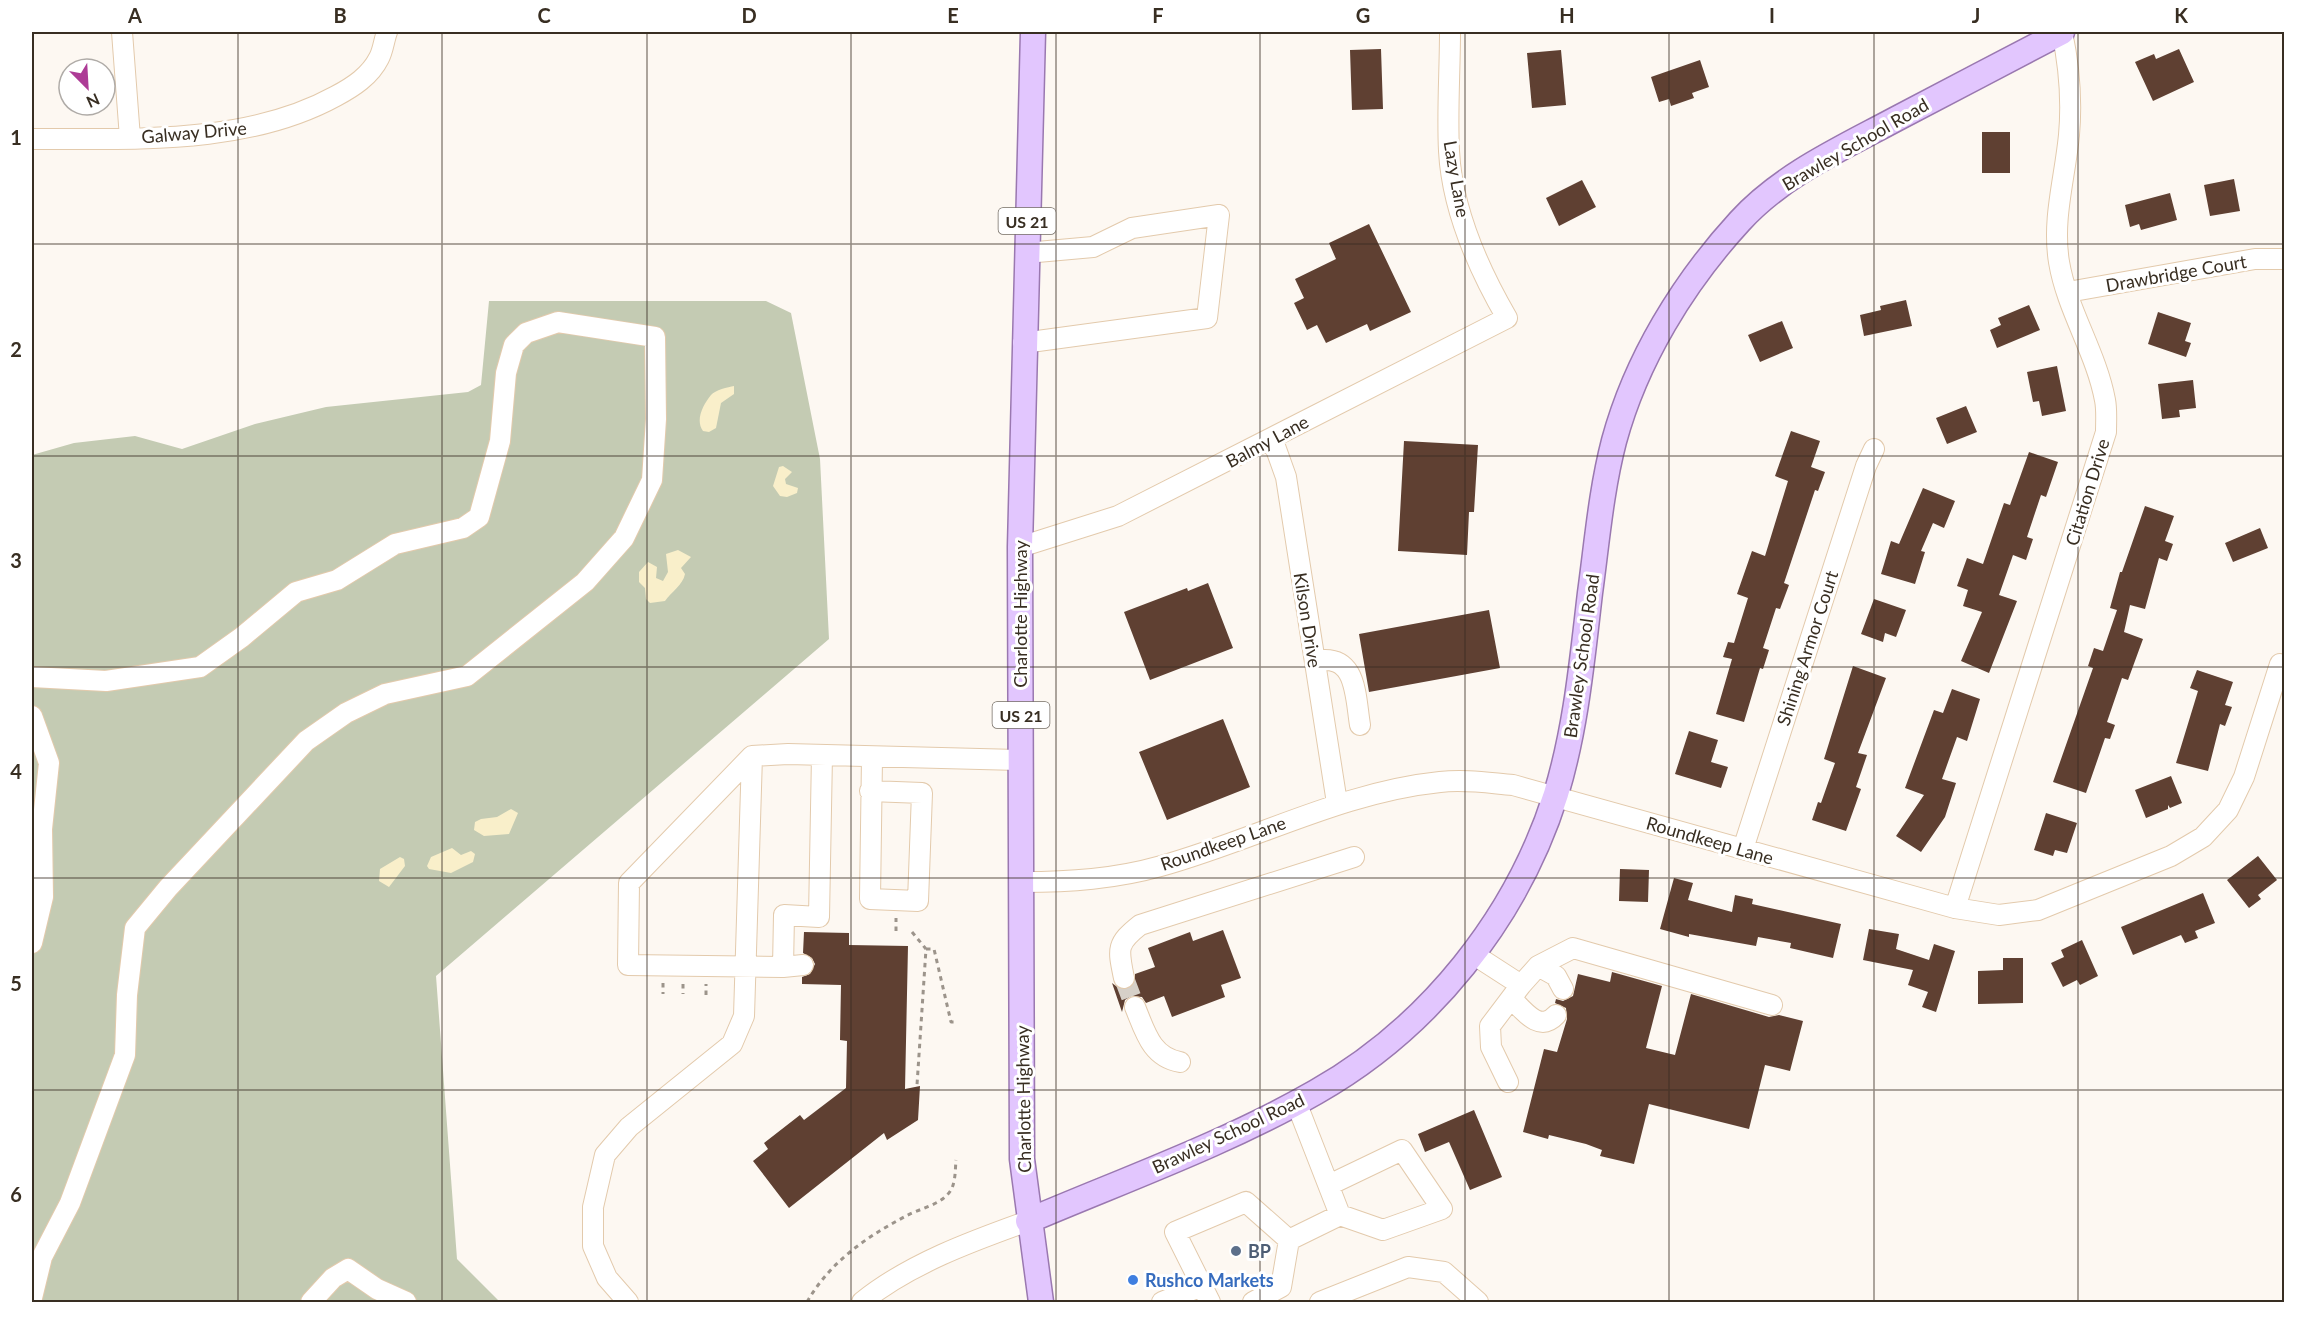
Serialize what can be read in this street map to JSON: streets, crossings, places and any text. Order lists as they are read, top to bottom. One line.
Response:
{"streets":{"main road":["Brawley School Road","US 21","Charlotte Highway"],"street":["Galway Drive","Lazy Lane","Drawbridge Court","Balmy Lane","Citation Drive","Kilson Drive","Shining Armor Court","Roundkeep Lane"]},"crossings":[["Brawley School Road","Citation Drive"],["Brawley School Road","Charlotte Highway"],["Brawley School Road","Roundkeep Lane"],["Lazy Lane","Balmy Lane"],["Drawbridge Court","Citation Drive"],["Balmy Lane","Charlotte Highway"],["Balmy Lane","Kilson Drive"],["Citation Drive","Roundkeep Lane"],["Charlotte Highway","Roundkeep Lane"],["Kilson Drive","Roundkeep Lane"],["Shining Armor Court","Roundkeep Lane"]],"places":["BP","Rushco Markets"],"north":"bottom right","grid":{"columns":["A","B","C","D","E","F","G","H","I","J","K"],"rows":["1","2","3","4","5","6"]}}
